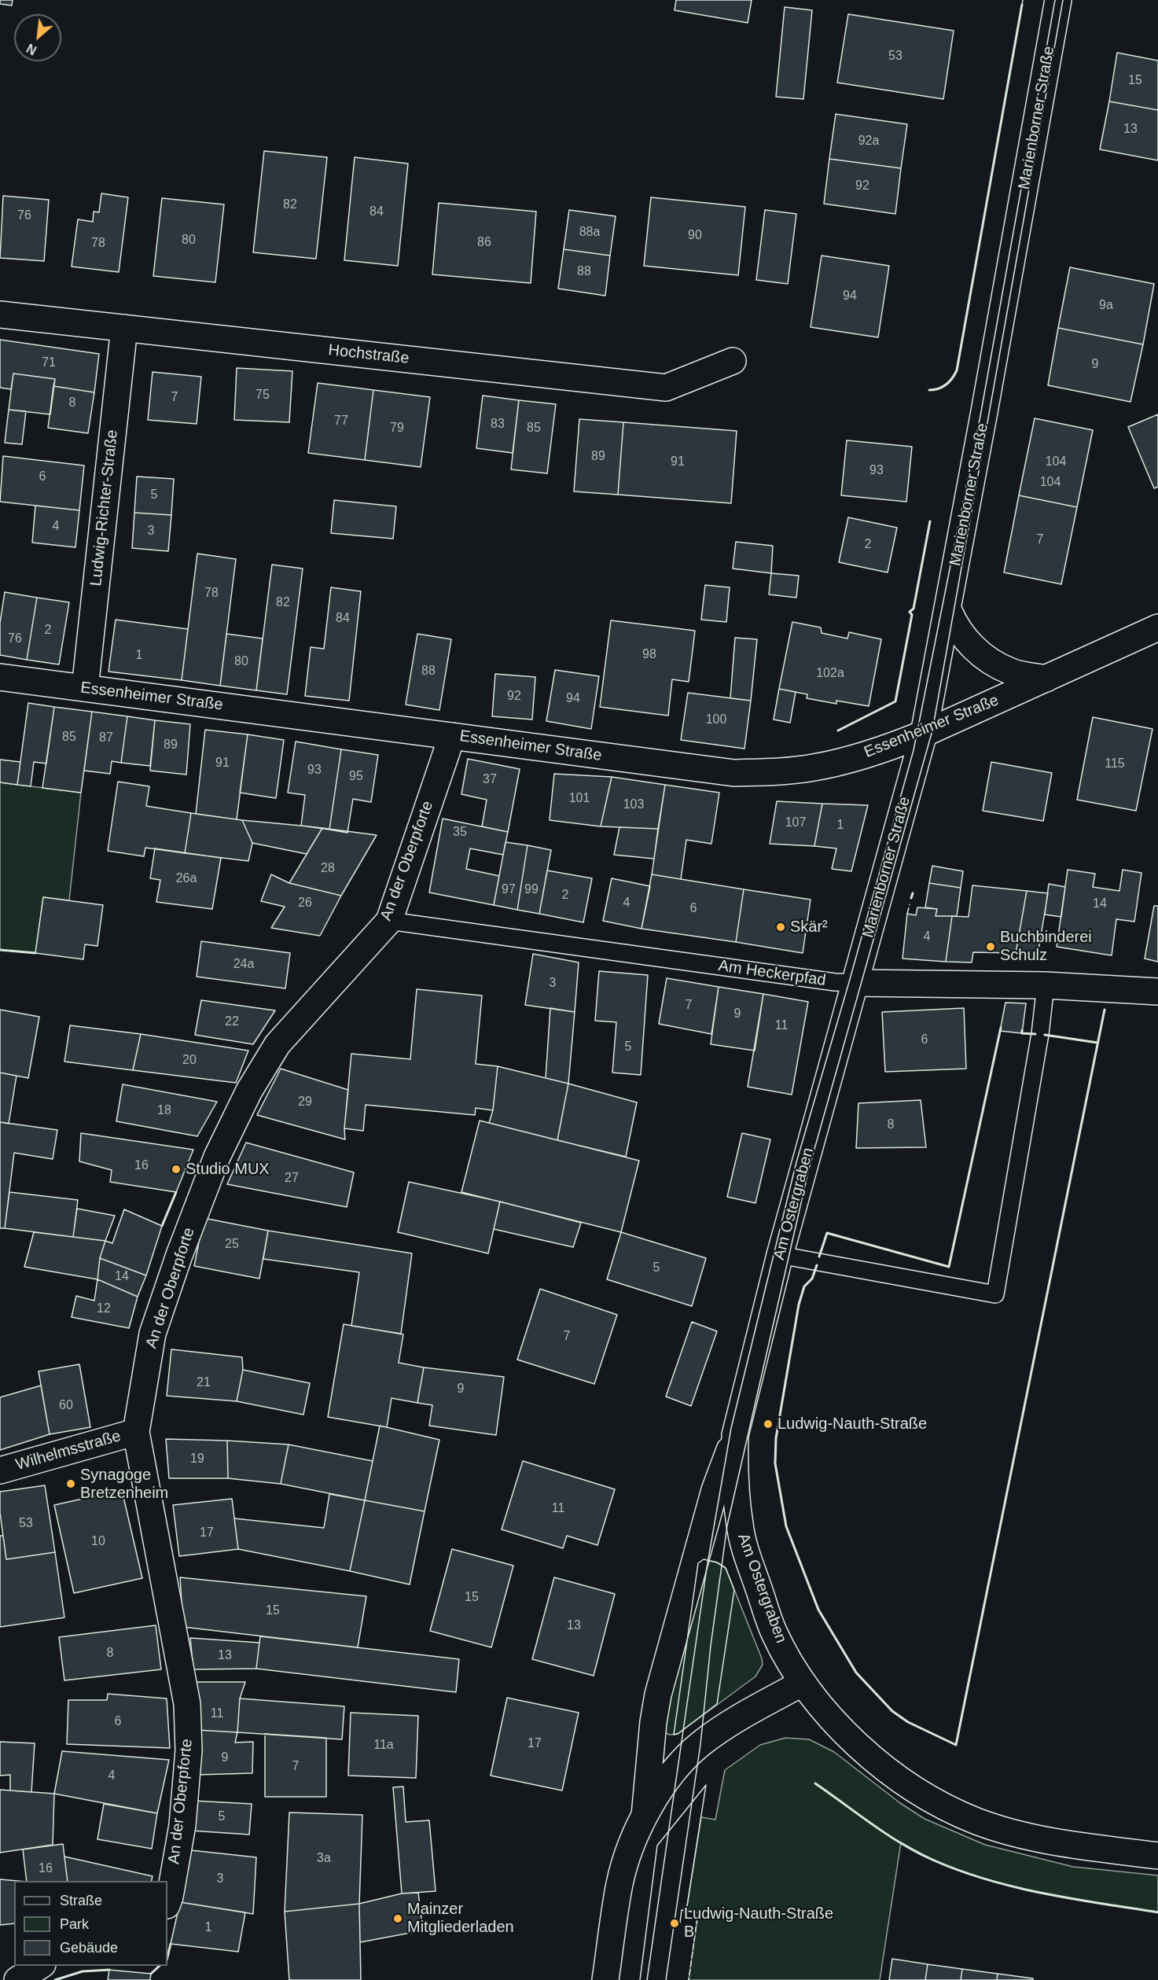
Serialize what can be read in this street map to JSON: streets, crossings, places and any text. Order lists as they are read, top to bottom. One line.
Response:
{"streets":{"street":["Marienborner Straße","Hochstraße","Ludwig-Richter-Straße","Essenheimer Straße","An der Oberpforte","Am Heckerpfad","Am Ostergraben","Wilhelmsstraße"]},"crossings":[["Marienborner Straße","Essenheimer Straße"],["Marienborner Straße","Am Heckerpfad"],["Marienborner Straße","Am Ostergraben"],["Hochstraße","Ludwig-Richter-Straße"],["Ludwig-Richter-Straße","Essenheimer Straße"],["Essenheimer Straße","An der Oberpforte"],["An der Oberpforte","Am Heckerpfad"],["An der Oberpforte","Wilhelmsstraße"],["Am Heckerpfad","Am Ostergraben"]],"places":["Skär²","Buchbinderei Schulz","Studio MUX","Ludwig-Nauth-Straße","Synagoge Bretzenheim","Mainzer Mitgliederladen","Ludwig-Nauth-Straße B"],"house_numbers":["53","15","13","92a","92","82","84","76","88a","90","80","86","78","88","94","9a","71","9","75","7","8","77","83","79","85","89","91","104","93","6","104","5","4","3","7","2","78","82","84","2","76","98","1","80","88","102a","92","94","100","85","87","89","91","115","93","95","37","101","103","107","1","35","28","26a","97","99","2","26","4","14","6","4","24a","3","7","9","22","11","6","5","20","29","18","8","16","27","25","5","14","12","7","21","9","60","19","11","53","17","10","15","15","13","8","13","11","6","17","11a","9","7","4","5","3a","16","3","1"],"legend":["Straße","Park","Gebäude"],"north":"bottom left"}
